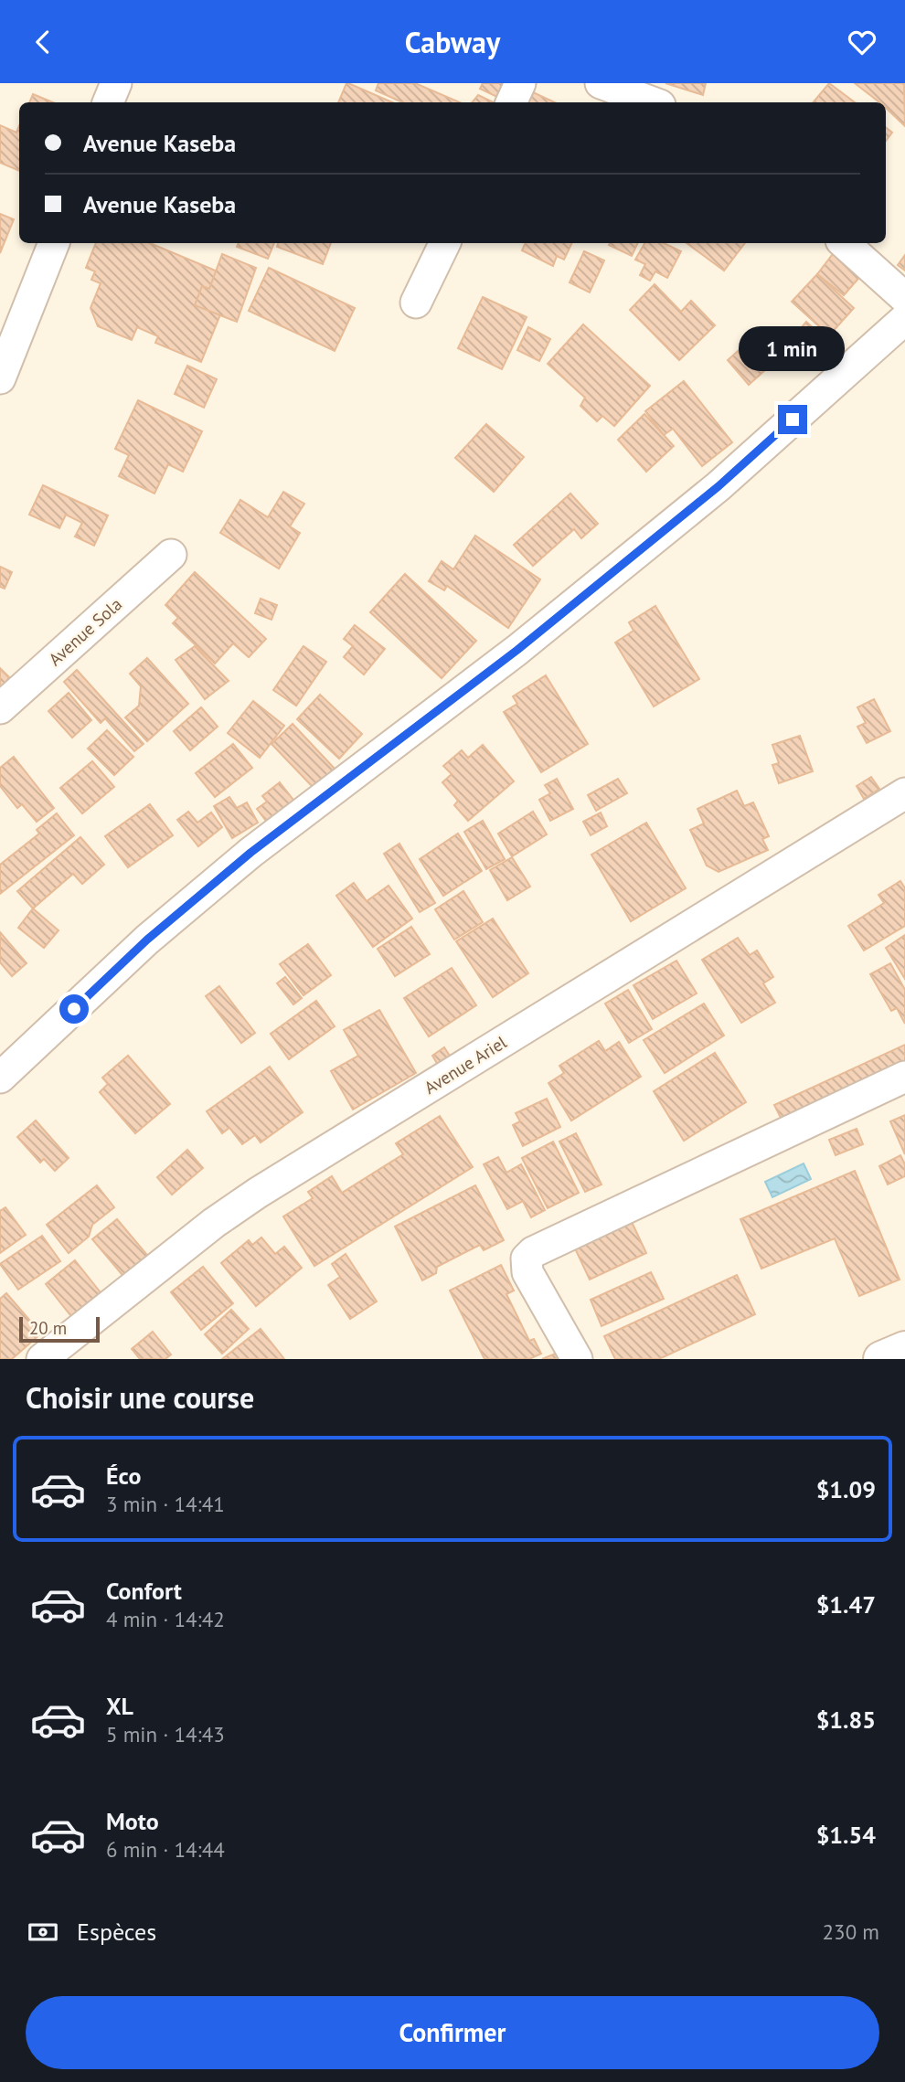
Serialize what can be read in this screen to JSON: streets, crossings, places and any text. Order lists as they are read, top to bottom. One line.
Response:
{"streets":{"street":["Avenue Sola","Avenue Ariel"]},"scale_bar":"20 m","page":{"header":"Cabway","banner":["Avenue Kaseba","Avenue Kaseba"],"bubble":"1 min","scale":"20 m","heading":"Choisir une course","list":[{"name":"Éco","note":"3 min · 14:41","value":"$1.09"},{"name":"Confort","note":"4 min · 14:42","value":"$1.47"},{"name":"XL","note":"5 min · 14:43","value":"$1.85"},{"name":"Moto","note":"6 min · 14:44","value":"$1.54"}],"pay":["Espèces","230 m"],"buttons":"Confirmer"}}
